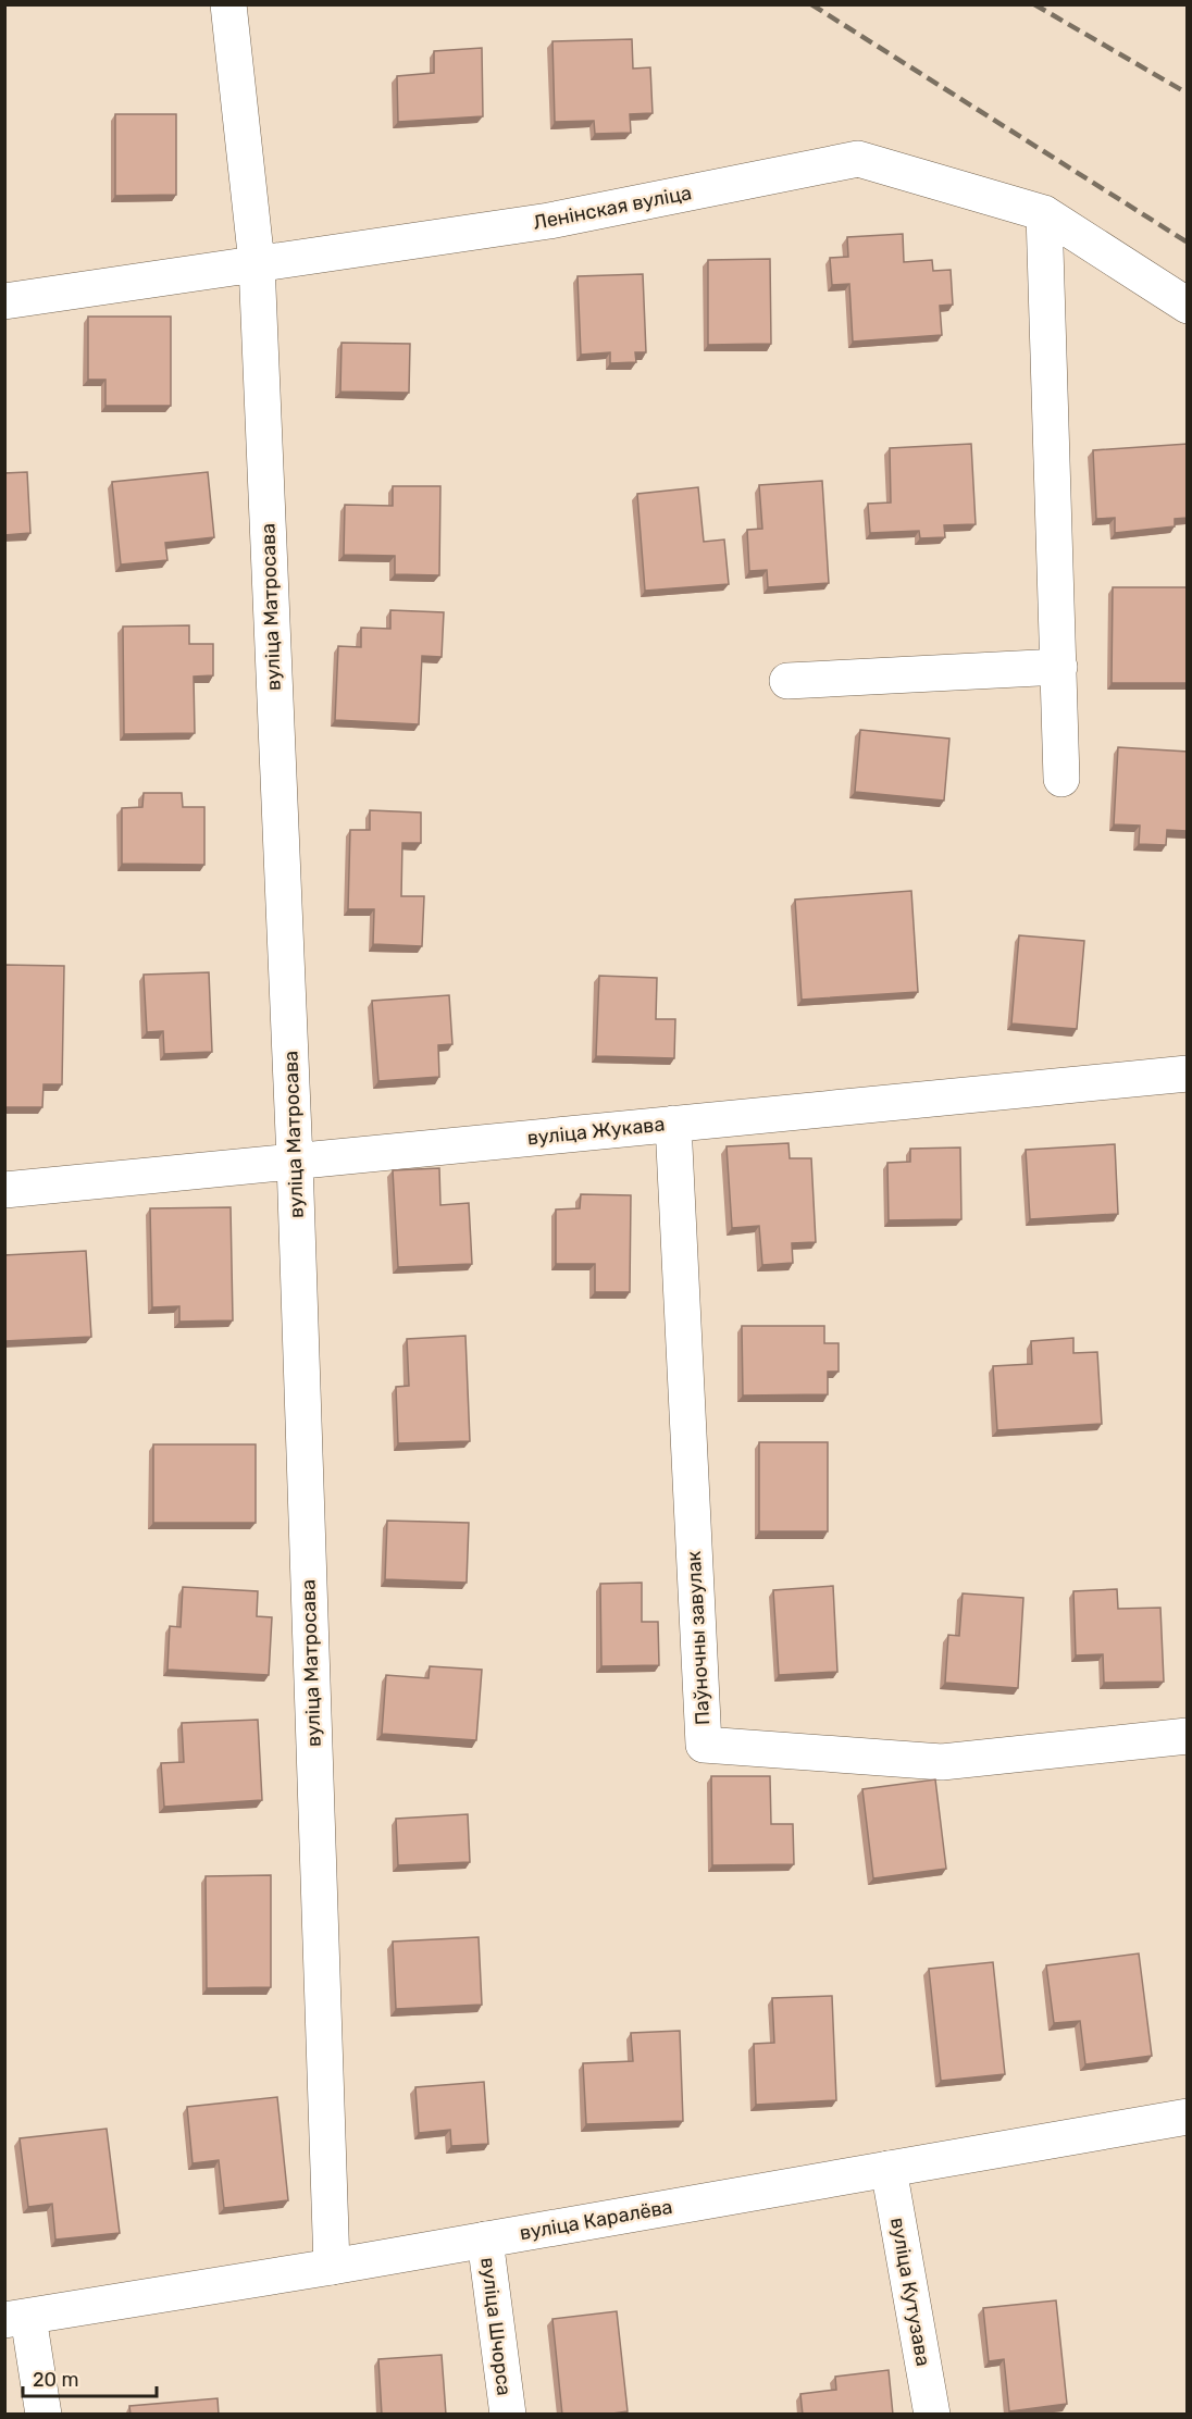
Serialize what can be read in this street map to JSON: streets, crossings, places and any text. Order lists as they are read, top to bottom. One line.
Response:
{"streets":{"street":["Ленінская вуліца","вуліца Матросава","вуліца Жукава","Паўночны завулак","вуліца Каралёва","вуліца Кутузава","вуліца Шчорса"]},"crossings":[["Ленінская вуліца","вуліца Матросава"],["вуліца Матросава","вуліца Жукава"],["вуліца Матросава","вуліца Каралёва"],["вуліца Жукава","Паўночны завулак"],["вуліца Каралёва","вуліца Кутузава"],["вуліца Каралёва","вуліца Шчорса"]],"scale_bar":"20 m"}
